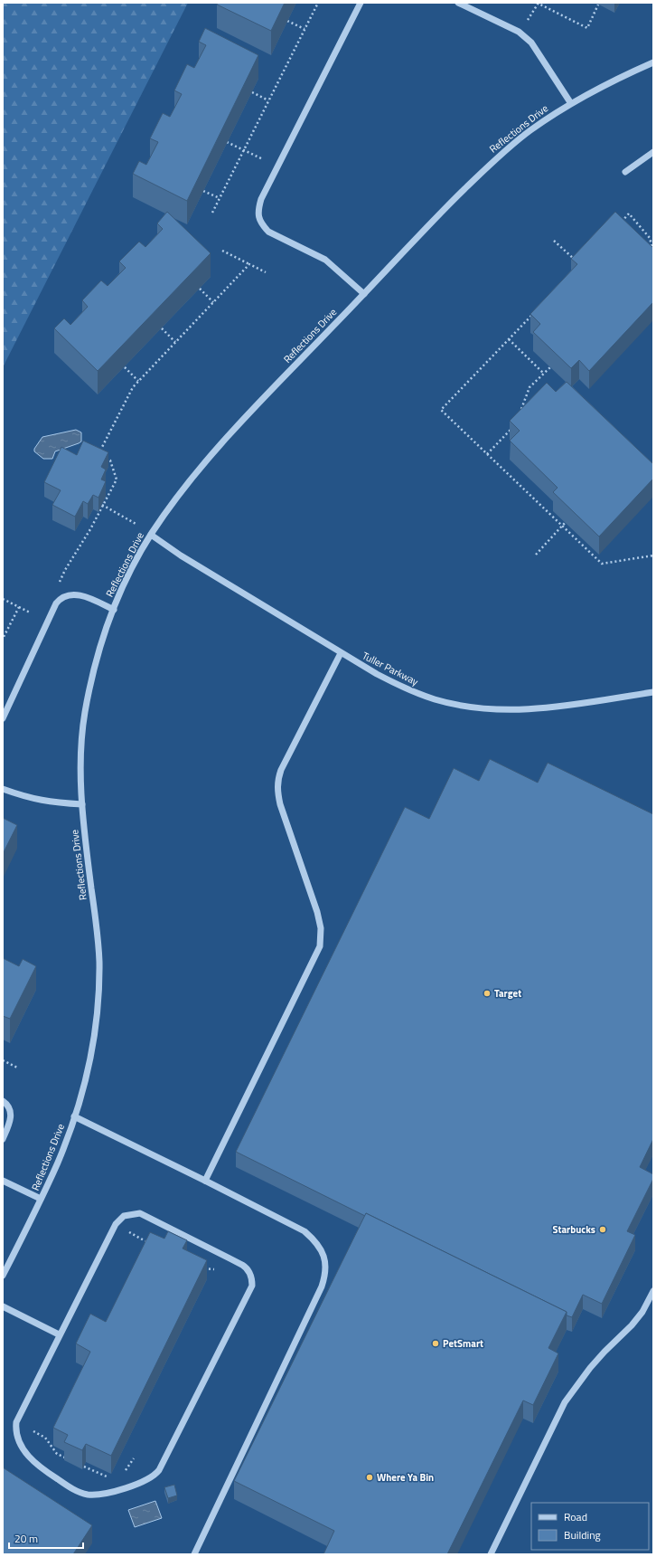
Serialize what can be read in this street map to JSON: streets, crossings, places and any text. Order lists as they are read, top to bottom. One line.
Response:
{"streets":{"street":["Reflections Drive","Tuller Parkway"]},"crossings":[["Reflections Drive","Tuller Parkway"]],"places":["Target","Starbucks","PetSmart","Where Ya Bin"],"legend":["Road","Building"],"scale_bar":"20 m"}
